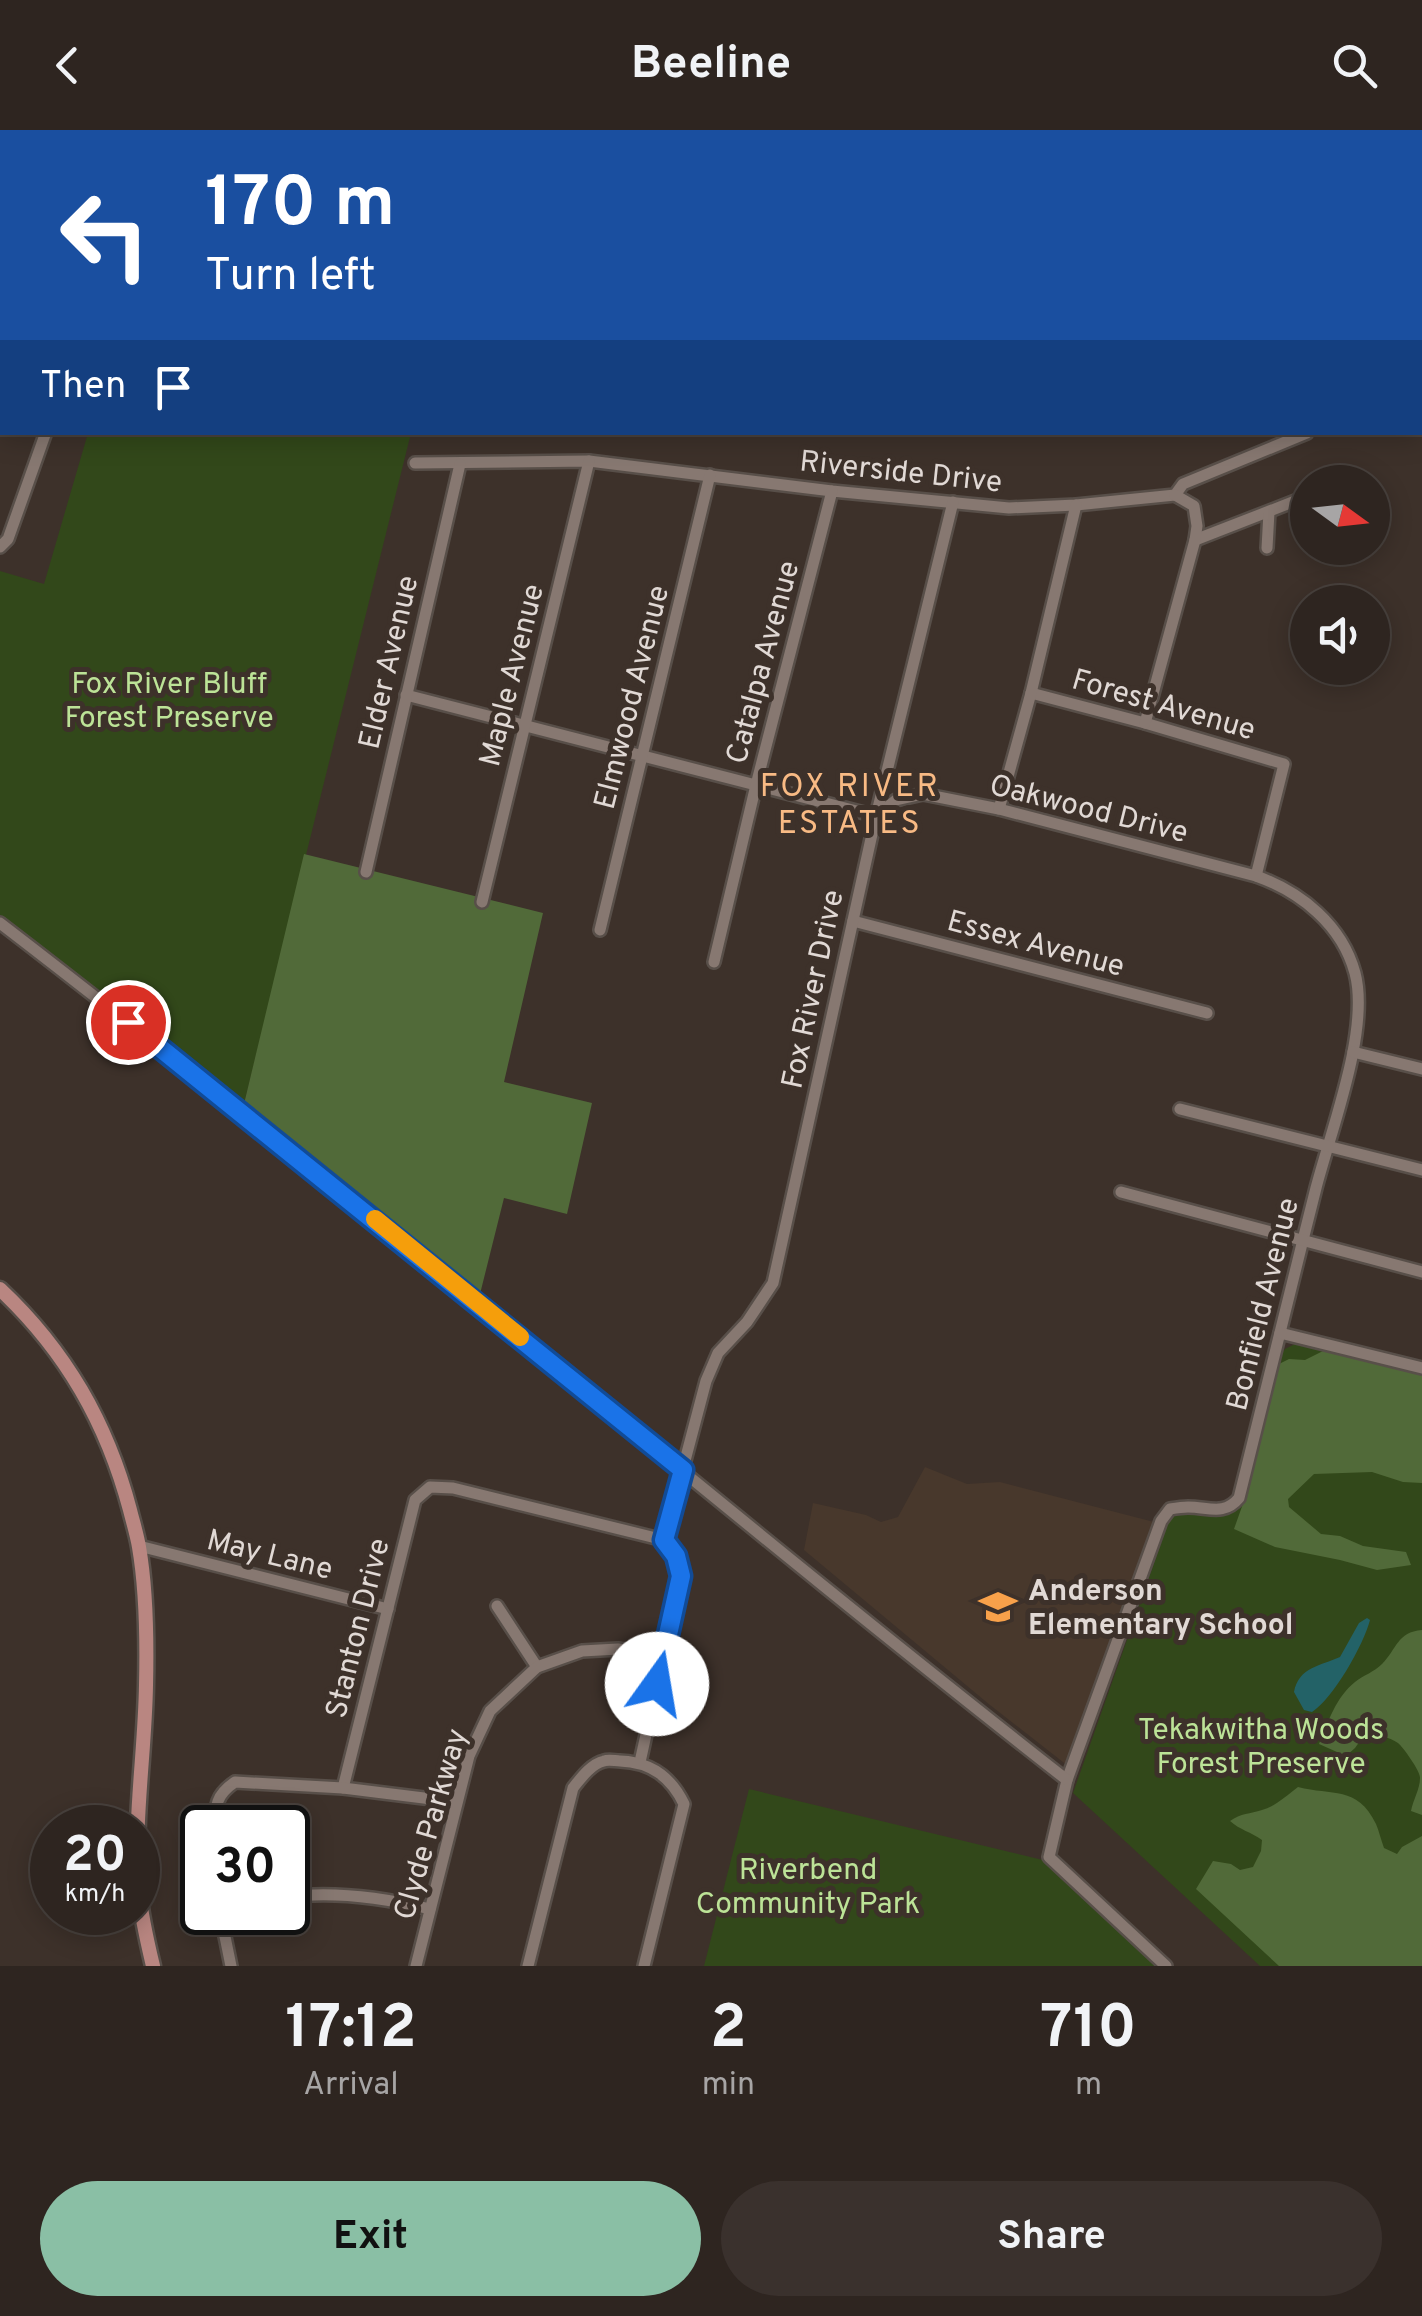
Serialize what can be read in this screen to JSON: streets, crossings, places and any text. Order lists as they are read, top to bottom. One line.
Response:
{"streets":{"street":["Riverside Drive","Elder Avenue","Catalpa Avenue","Maple Avenue","Elmwood Avenue","Forest Avenue","Oakwood Drive","Essex Avenue","Fox River Drive","Bonfield Avenue","May Lane","Stanton Drive","Clyde Parkway"]},"crossings":[["Riverside Drive","Elder Avenue"],["Riverside Drive","Catalpa Avenue"],["Riverside Drive","Maple Avenue"],["Riverside Drive","Elmwood Avenue"],["Riverside Drive","Fox River Drive"],["Forest Avenue","Oakwood Drive"],["Oakwood Drive","Fox River Drive"],["Oakwood Drive","Bonfield Avenue"],["Essex Avenue","Fox River Drive"],["Fox River Drive","Stanton Drive"],["May Lane","Stanton Drive"]],"districts":["FOX RIVER ESTATES"],"parks":["Fox River Bluff Forest Preserve","Tekakwitha Woods Forest Preserve","Riverbend Community Park"],"places":{"school or university":["Anderson Elementary School"]},"north":"right","page":{"header":"Beeline","turn":["170 m","Turn left"],"then":"Then","speed":"20 km/h","limit":"30","eta":["17:12","Arrival","2","min","710","m"],"buttons":["Exit","Share"]}}
